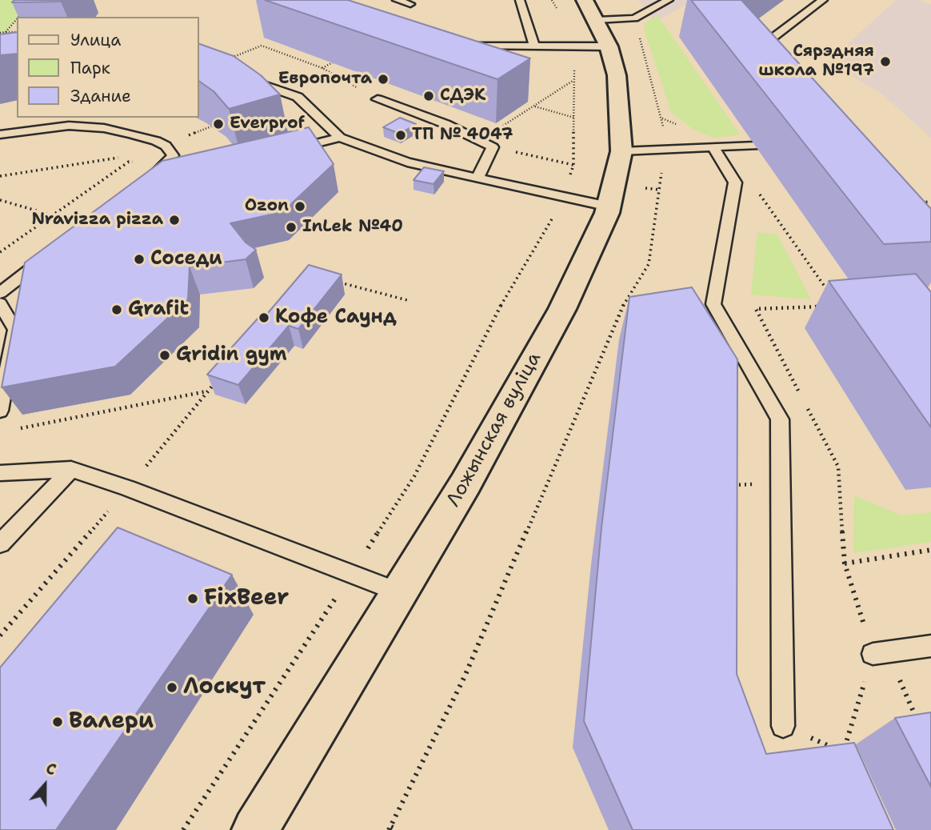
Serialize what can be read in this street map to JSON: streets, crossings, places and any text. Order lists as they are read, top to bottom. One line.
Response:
{"streets":{"street":["Ложынская вуліца"]},"places":["Сярэдняя школа №197","Европочта","СДЭК","Everprof","ТП № 4047","Ozon","Nravizza pizza","InLek №40","Соседи","Grafit","Кофе Саунд","Gridin gym","FixBeer","Лоскут","Валери"],"legend":["Улица","Парк","Здание"],"north":"top"}
